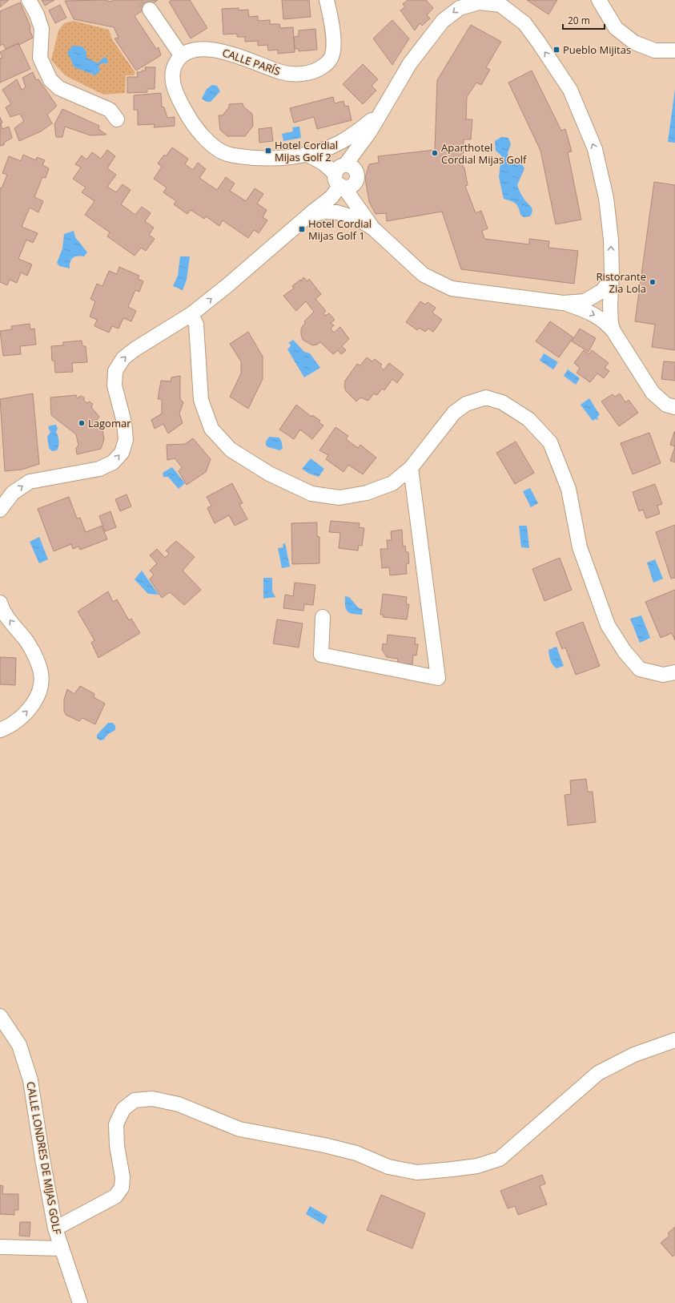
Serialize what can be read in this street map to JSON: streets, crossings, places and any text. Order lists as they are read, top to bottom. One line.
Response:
{"streets":{"street":["CALLE PARÍS","CALLE LONDRES DE MIJAS GOLF"]},"places":{"transit":["Pueblo Mijitas","Hotel Cordial Mijas Golf 2","Hotel Cordial Mijas Golf 1"],"other":["Aparthotel Cordial Mijas Golf","Ristorante Zia Lola","Lagomar"]},"scale_bar":"20 m"}
